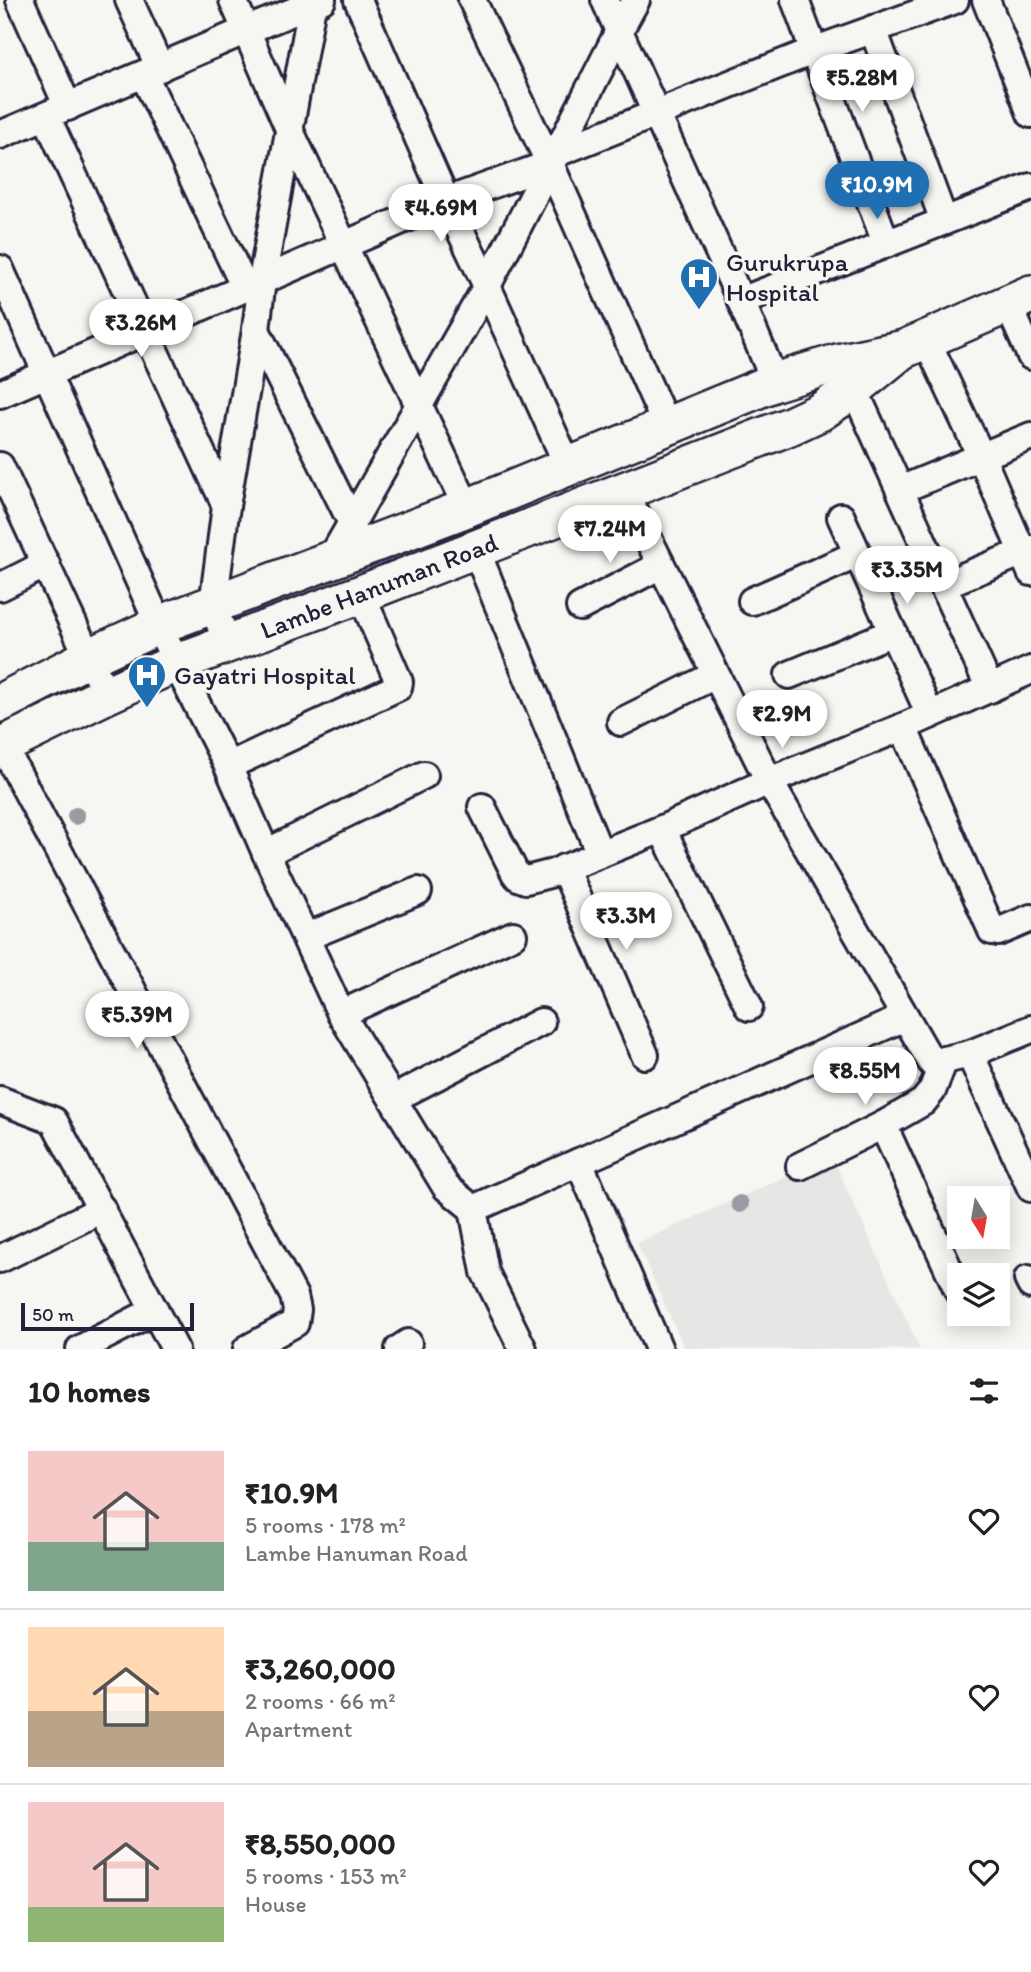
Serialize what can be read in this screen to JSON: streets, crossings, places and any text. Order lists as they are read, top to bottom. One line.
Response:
{"streets":{"main road":["Lambe Hanuman Road"]},"places":{"hospital":["Gurukrupa Hospital","Gayatri Hospital"]},"scale_bar":"50 m","north":"bottom","page":{"price":["₹5.28M","₹10.9M","₹4.69M","₹3.26M","₹7.24M","₹3.35M","₹2.9M","₹3.3M","₹5.39M","₹8.55M"],"scale":"50 m","heading":"10 homes","list":[{"name":"₹10.9M","note":"5 rooms · 178 m² · Lambe Hanuman Road"},{"name":"₹3,260,000","note":"2 rooms · 66 m² · Apartment"},{"name":"₹8,550,000","note":"5 rooms · 153 m² · House"}]}}
